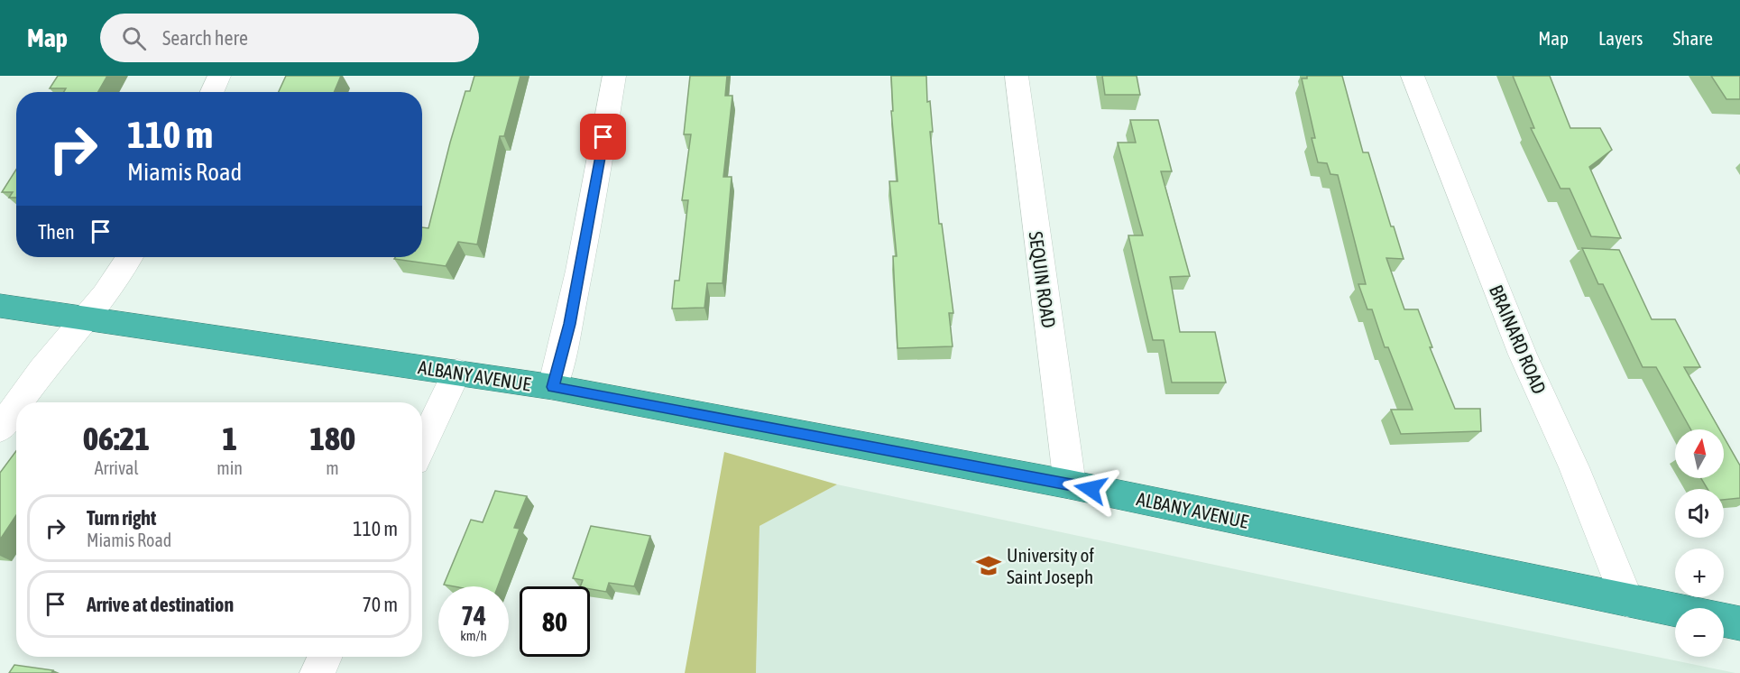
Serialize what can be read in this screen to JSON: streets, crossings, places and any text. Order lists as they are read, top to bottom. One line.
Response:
{"streets":{"highway":["ALBANY AVENUE"],"street":["SEQUIN ROAD","BRAINARD ROAD"]},"crossings":[["SEQUIN ROAD","ALBANY AVENUE"],["BRAINARD ROAD","ALBANY AVENUE"]],"places":{"school or university":["University of Saint Joseph"]},"north":"top","page":{"header":"Map","search":"Search here","nav":["Map","Layers","Share"],"turn":["110 m","Miamis Road"],"then":"Then","eta":["06:21","Arrival","1","min","180","m"],"map_buttons":["+","−"],"list":[{"name":"Turn right","note":"Miamis Road","value":"110 m"},{"name":"Arrive at destination","value":"70 m"}],"speed":"74 km/h","limit":"80"}}
